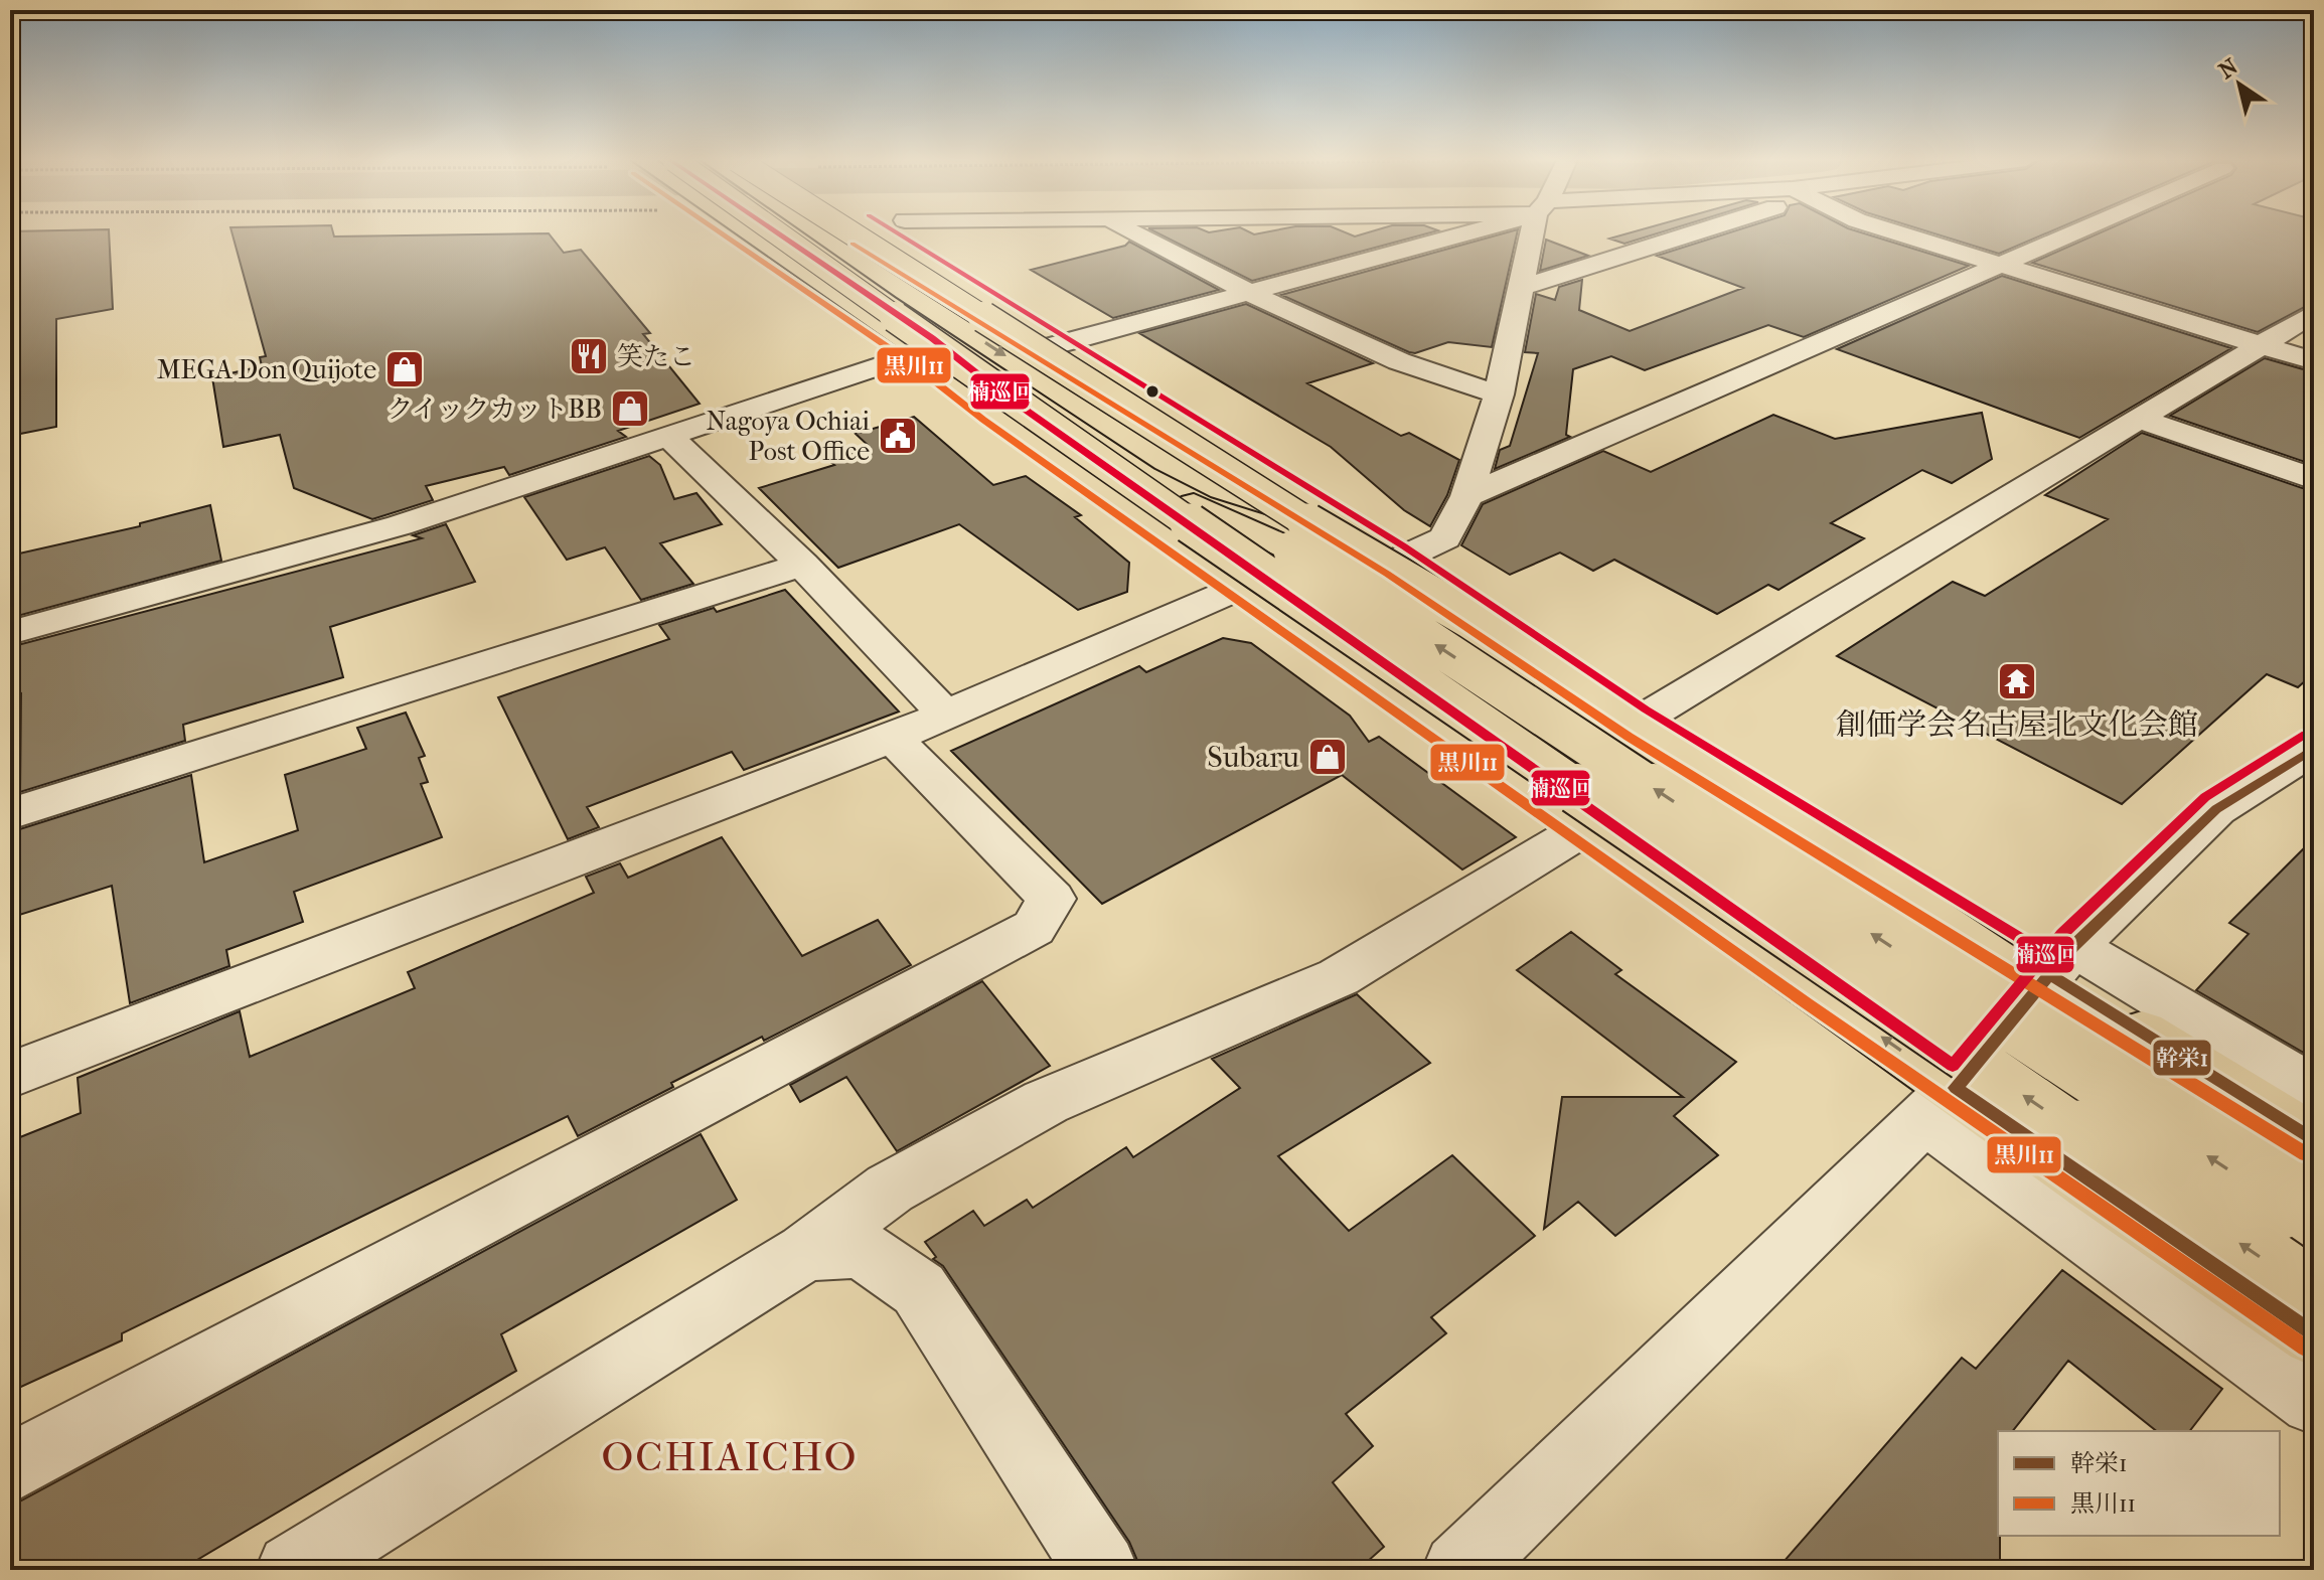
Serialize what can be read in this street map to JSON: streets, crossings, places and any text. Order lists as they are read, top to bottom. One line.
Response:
{"districts":["OCHIAICHO"],"places":{"restaurant":["笑たこ"],"shop":["MEGA Don Quijote","クイックカットBB","Subaru"],"public building":["Nagoya Ochiai Post Office"],"temple":["創価学会名古屋北文化会館"]},"lines":["transit line 黒川11","transit line 楠巡回","transit line 幹栄1"],"legend":["幹栄1","黒川11"],"north":"top left"}
